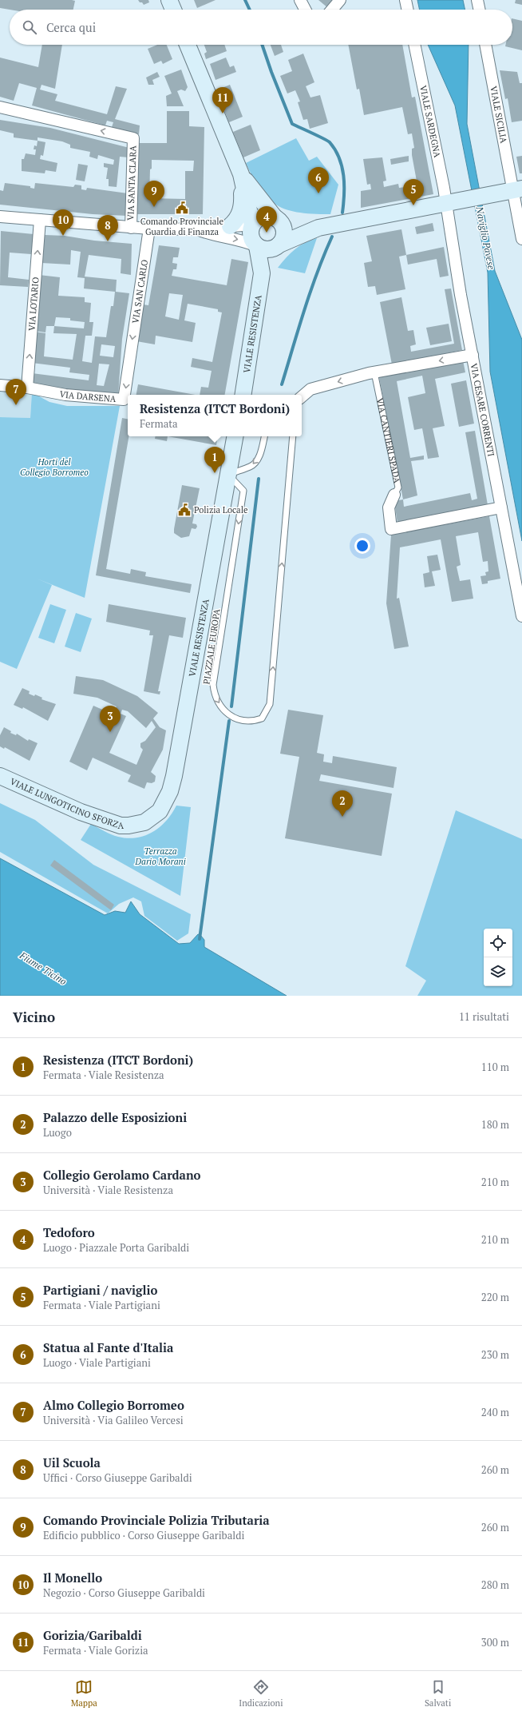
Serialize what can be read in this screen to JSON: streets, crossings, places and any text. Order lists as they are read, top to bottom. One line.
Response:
{"streets":{"main road":["VIALE RESISTENZA","VIALE LUNGOTICINO SFORZA"],"street":["VIALE SICILIA","VIALE SARDEGNA","VIA SANTA CLARA","VIA SAN CARLO","VIA LOTARIO","VIA DARSENA","VIA CESARE CORRENTI","VIA CANTIERI SPADA"],"lane":["PIAZZALE EUROPA"]},"crossings":[["VIALE SARDEGNA","VIA CESARE CORRENTI"],["VIA SAN CARLO","VIA DARSENA"],["VIA LOTARIO","VIA DARSENA"],["VIALE RESISTENZA","PIAZZALE EUROPA"],["VIALE RESISTENZA","VIALE LUNGOTICINO SFORZA"],["VIA CESARE CORRENTI","VIA CANTIERI SPADA"]],"one_way":["VIA SAN CARLO","VIA LOTARIO"],"water":["Naviglio Pavese","Fiume Ticino"],"parks":["Horti del Collegio Borromeo","Terrazza Dario Morani"],"places":{"public building":["Comando Provinciale Guardia di Finanza","Polizia Locale"]},"page":{"search":"Cerca qui","pins":["11","6","5","9","4","10","8","7","1","3","2"],"popup":["Resistenza (ITCT Bordoni)","Fermata"],"heading":["Vicino","11 risultati"],"list":[{"mark":"1","name":"Resistenza (ITCT Bordoni)","note":"Fermata · Viale Resistenza","value":"110 m"},{"mark":"2","name":"Palazzo delle Esposizioni","note":"Luogo","value":"180 m"},{"mark":"3","name":"Collegio Gerolamo Cardano","note":"Università · Viale Resistenza","value":"210 m"},{"mark":"4","name":"Tedoforo","note":"Luogo · Piazzale Porta Garibaldi","value":"210 m"},{"mark":"5","name":"Partigiani / naviglio","note":"Fermata · Viale Partigiani","value":"220 m"},{"mark":"6","name":"Statua al Fante d'Italia","note":"Luogo · Viale Partigiani","value":"230 m"},{"mark":"7","name":"Almo Collegio Borromeo","note":"Università · Via Galileo Vercesi","value":"240 m"},{"mark":"8","name":"Uil Scuola","note":"Uffici · Corso Giuseppe Garibaldi","value":"260 m"},{"mark":"9","name":"Comando Provinciale Polizia Tributaria","note":"Edificio pubblico · Corso Giuseppe Garibaldi","value":"260 m"},{"mark":"10","name":"Il Monello","note":"Negozio · Corso Giuseppe Garibaldi","value":"280 m"},{"mark":"11","name":"Gorizia/Garibaldi","note":"Fermata · Viale Gorizia","value":"300 m"}],"nav":["Mappa","Indicazioni","Salvati"]}}
